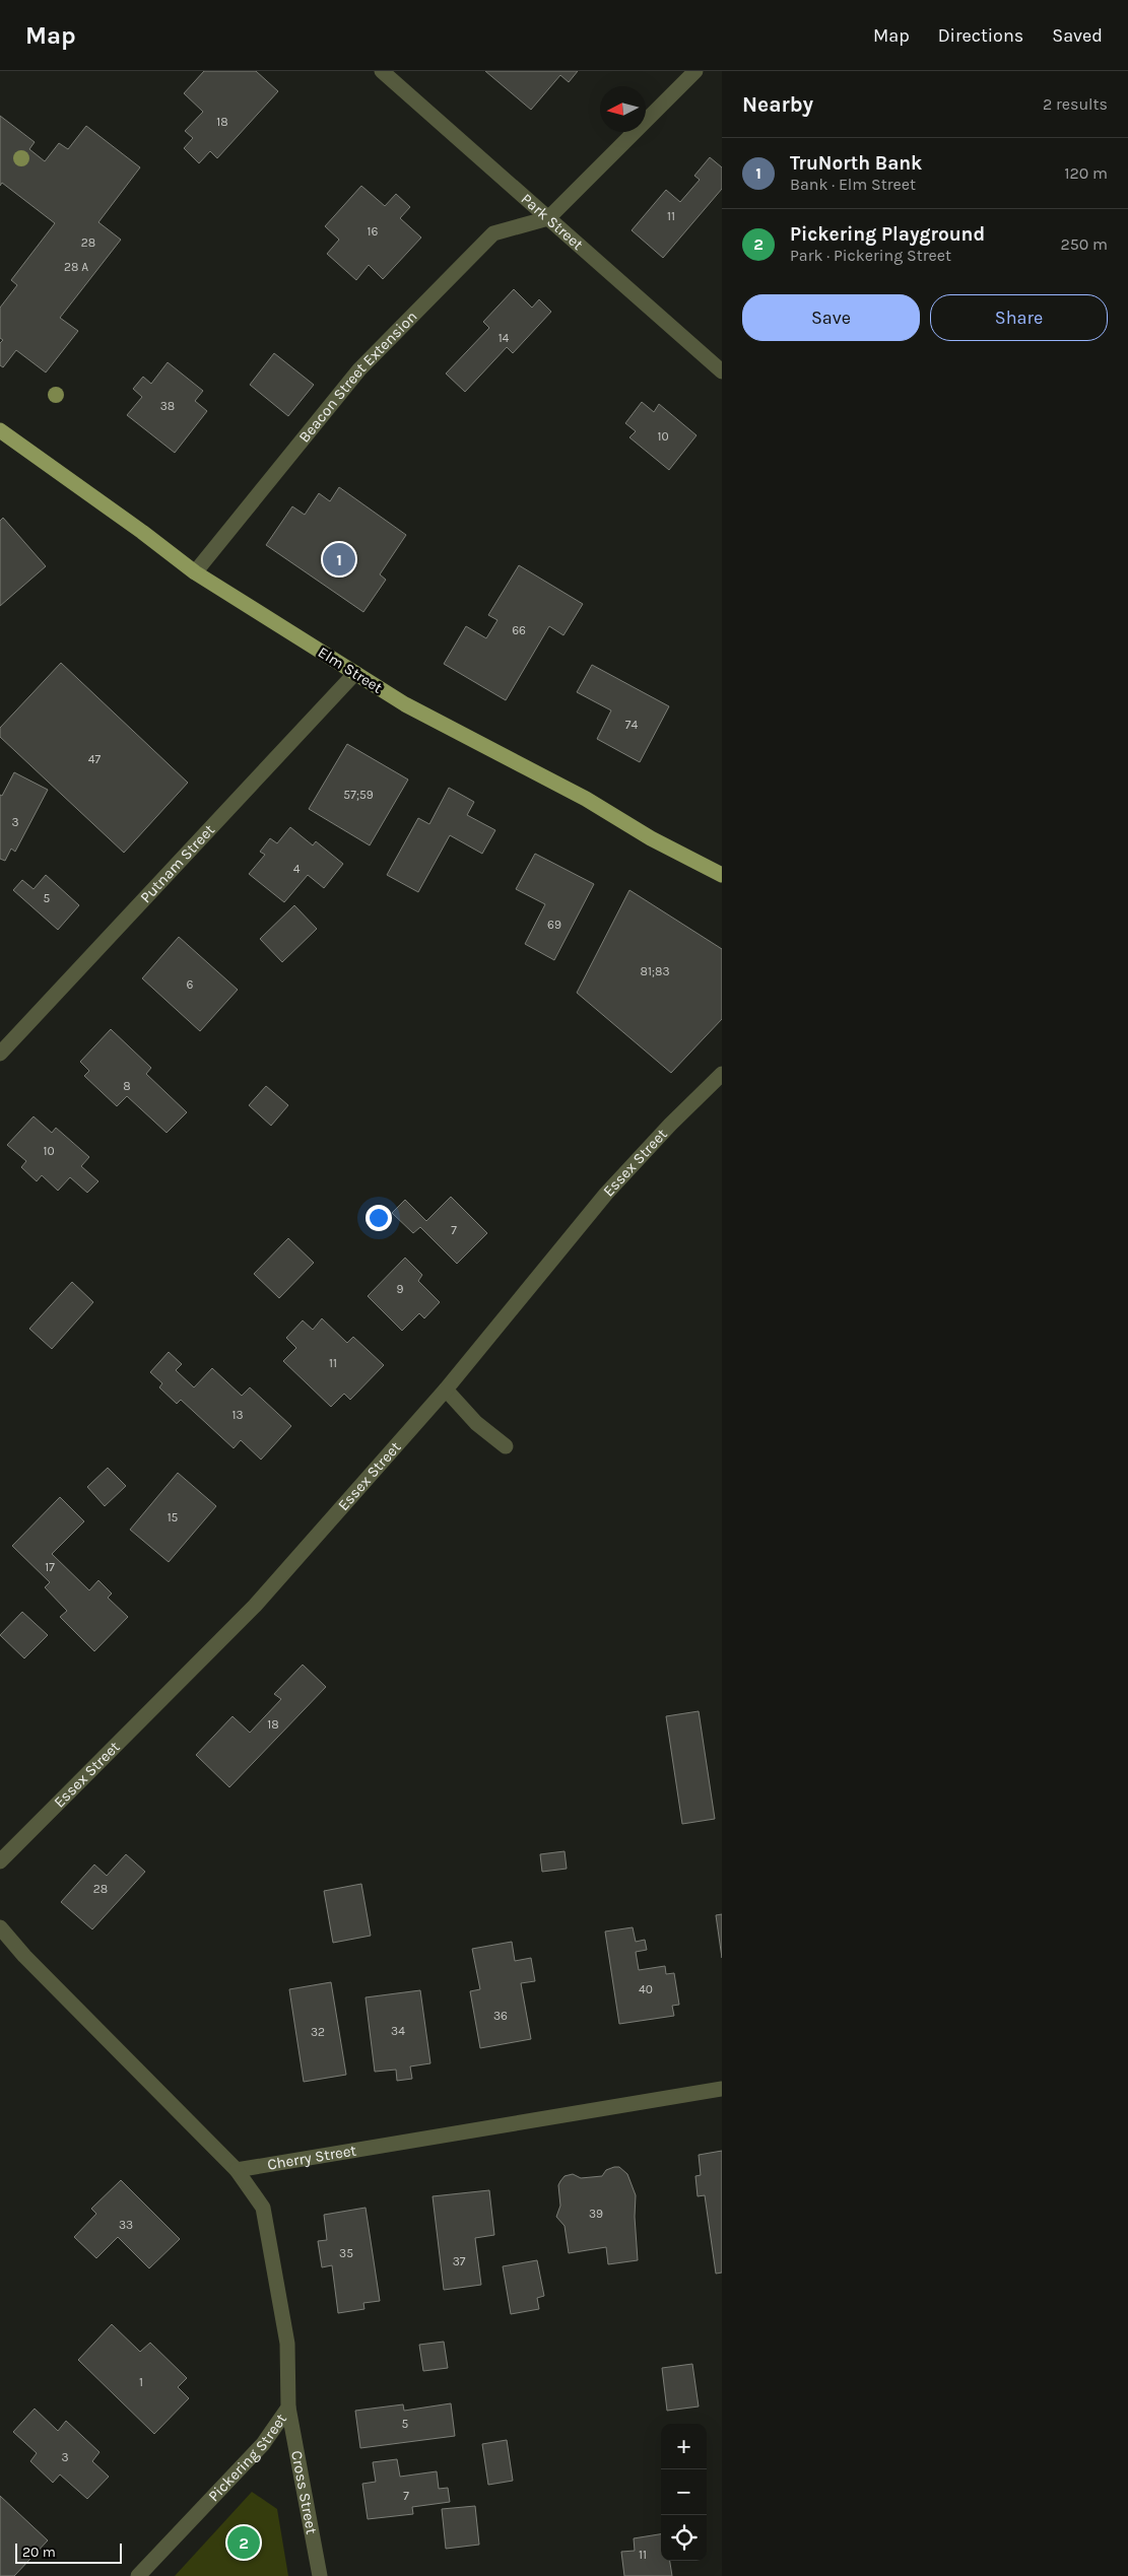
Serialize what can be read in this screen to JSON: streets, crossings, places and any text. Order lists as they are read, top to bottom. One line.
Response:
{"streets":{"main road":["Elm Street"],"street":["Park Street","Beacon Street Extension","Putnam Street","Essex Street","Cherry Street","Pickering Street","Cross Street"]},"crossings":[["Park Street","Beacon Street Extension"],["Beacon Street Extension","Elm Street"],["Elm Street","Putnam Street"],["Cherry Street","Pickering Street"],["Pickering Street","Cross Street"]],"house_numbers":["18","11","16","28","28 A","14","38","10","66","74","47","57;59","3","4","5","69","81;83","6","8","10","7","9","11","13","15","17","18","28","40","36","34","32","39","33","35","37","1","5","3","7","11"],"scale_bar":"20 m","north":"left","page":{"header":"Map","nav":["Map","Directions","Saved"],"heading":["Nearby","2 results"],"list":[{"mark":"1","name":"TruNorth Bank","note":"Bank · Elm Street","value":"120 m"},{"mark":"2","name":"Pickering Playground","note":"Park · Pickering Street","value":"250 m"}],"buttons":["Save","Share"],"pins":["1","2"],"map_buttons":["+","−"],"scale":"20 m"}}
